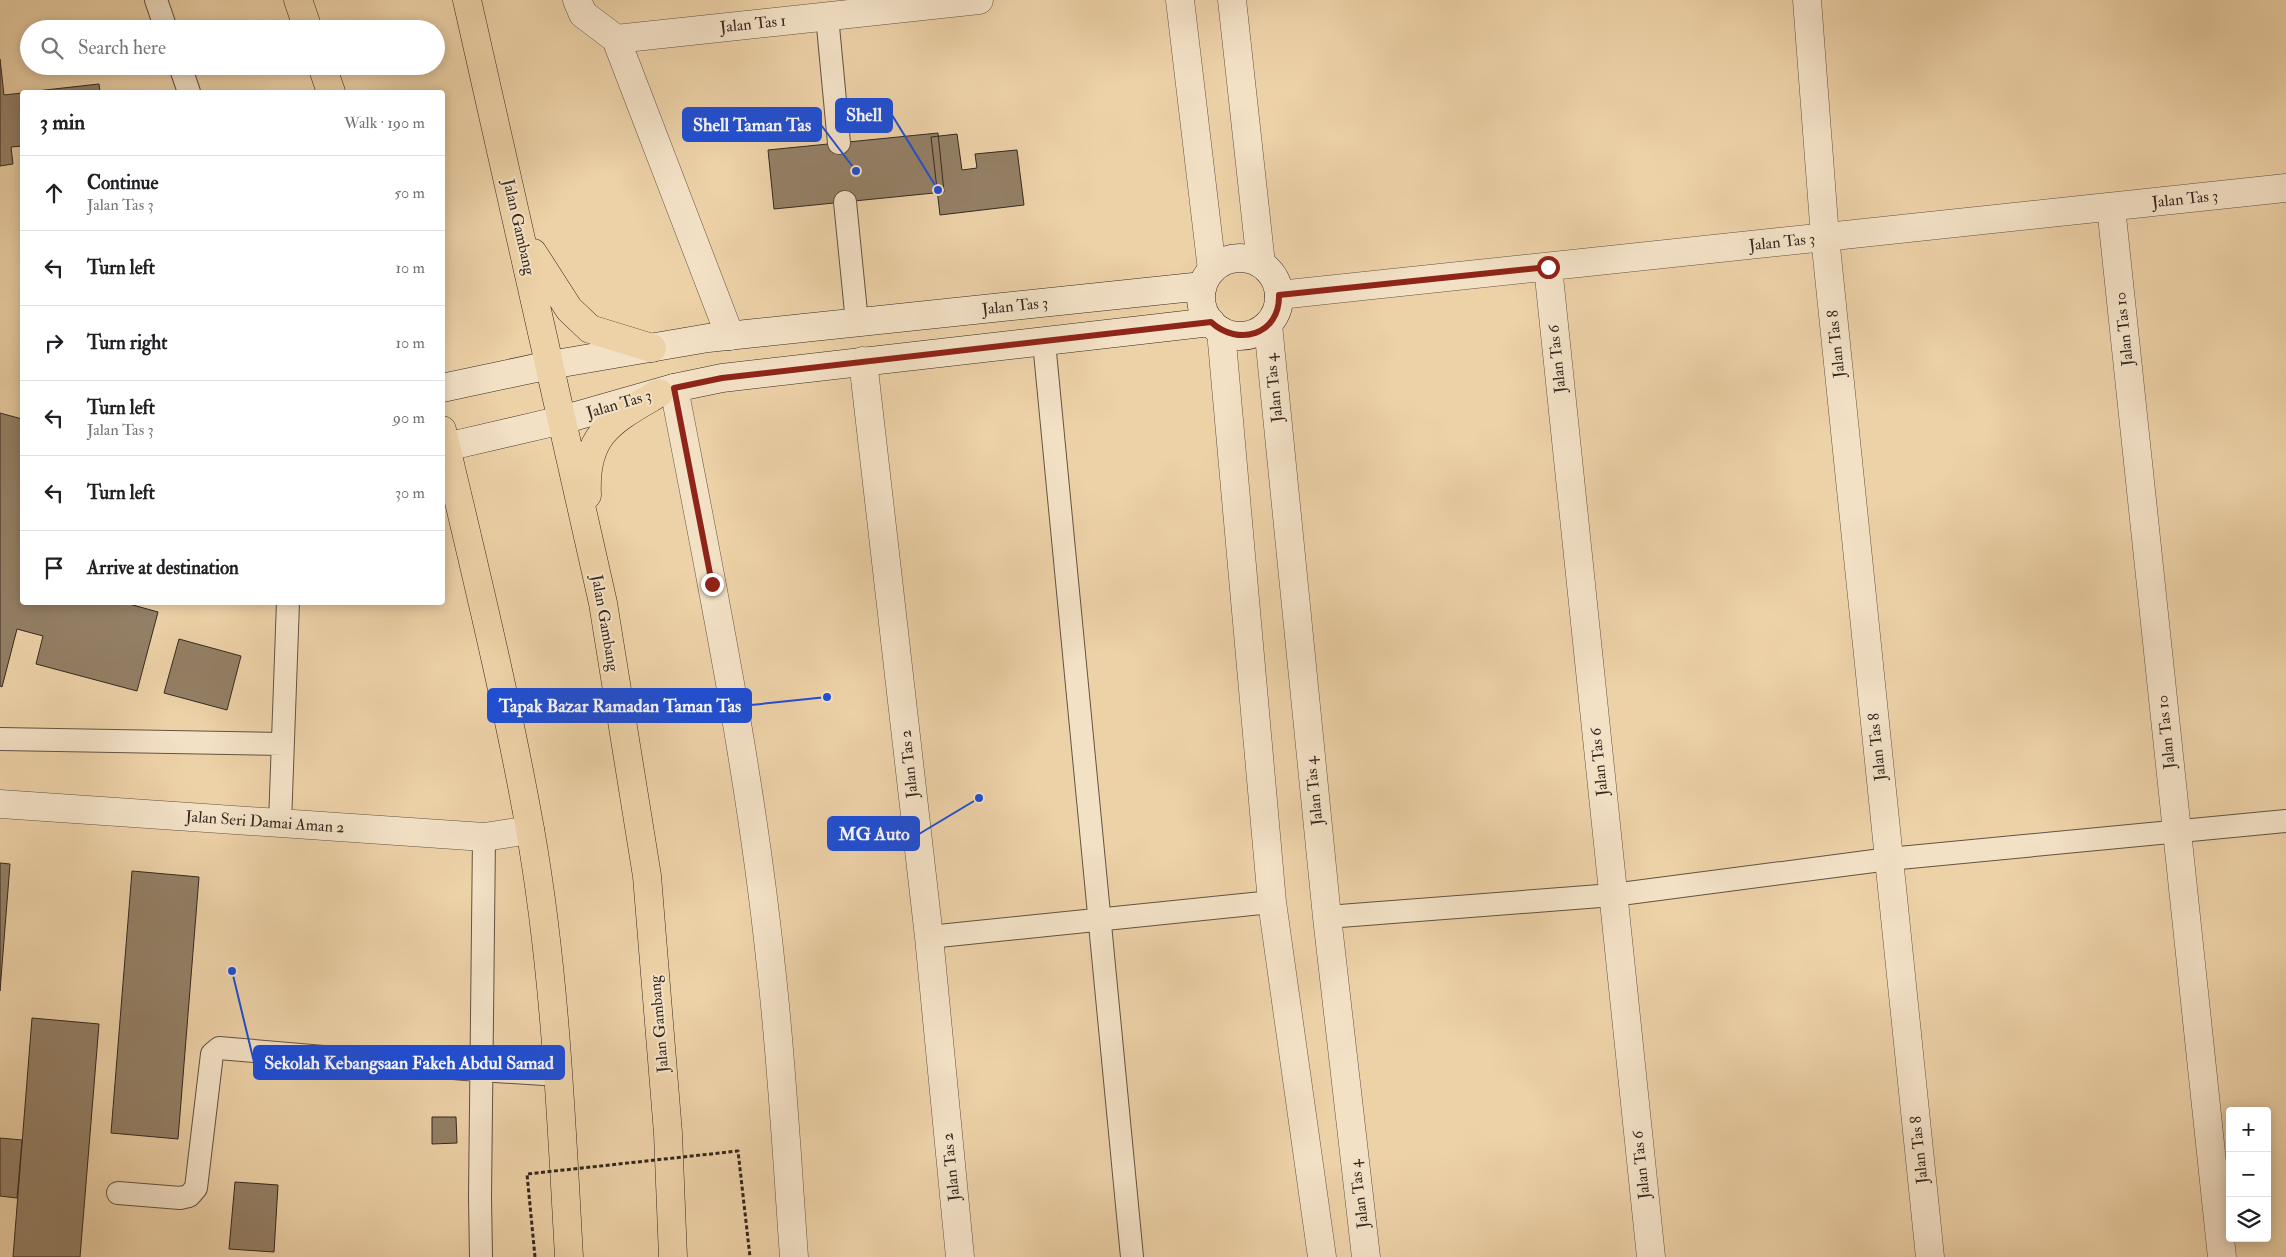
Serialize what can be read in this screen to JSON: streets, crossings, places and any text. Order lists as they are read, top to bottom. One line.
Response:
{"streets":{"highway":["Jalan Gambang"],"street":["Jalan Tas 1","Jalan Tas 3","Jalan Tas 10","Jalan Tas 8","Jalan Tas 6","Jalan Tas 4","Jalan Tas 2","Jalan Seri Damai Aman 2"]},"crossings":[["Jalan Tas 3","Jalan Gambang"],["Jalan Tas 3","Jalan Tas 10"],["Jalan Tas 3","Jalan Tas 8"],["Jalan Tas 3","Jalan Tas 6"],["Jalan Tas 3","Jalan Tas 4"],["Jalan Tas 3","Jalan Tas 2"]],"places":["Shell Taman Tas","Shell","Tapak Bazar Ramadan Taman Tas","MG Auto","Sekolah Kebangsaan Fakeh Abdul Samad"],"page":{"search":"Search here","heading":["3 min","Walk · 190 m"],"list":[["Continue","Jalan Tas 3","50 m"],["Turn left","10 m"],["Turn right","10 m"],["Turn left","Jalan Tas 3","90 m"],["Turn left","30 m"],"Arrive at destination"],"map_buttons":["+","−"]}}
